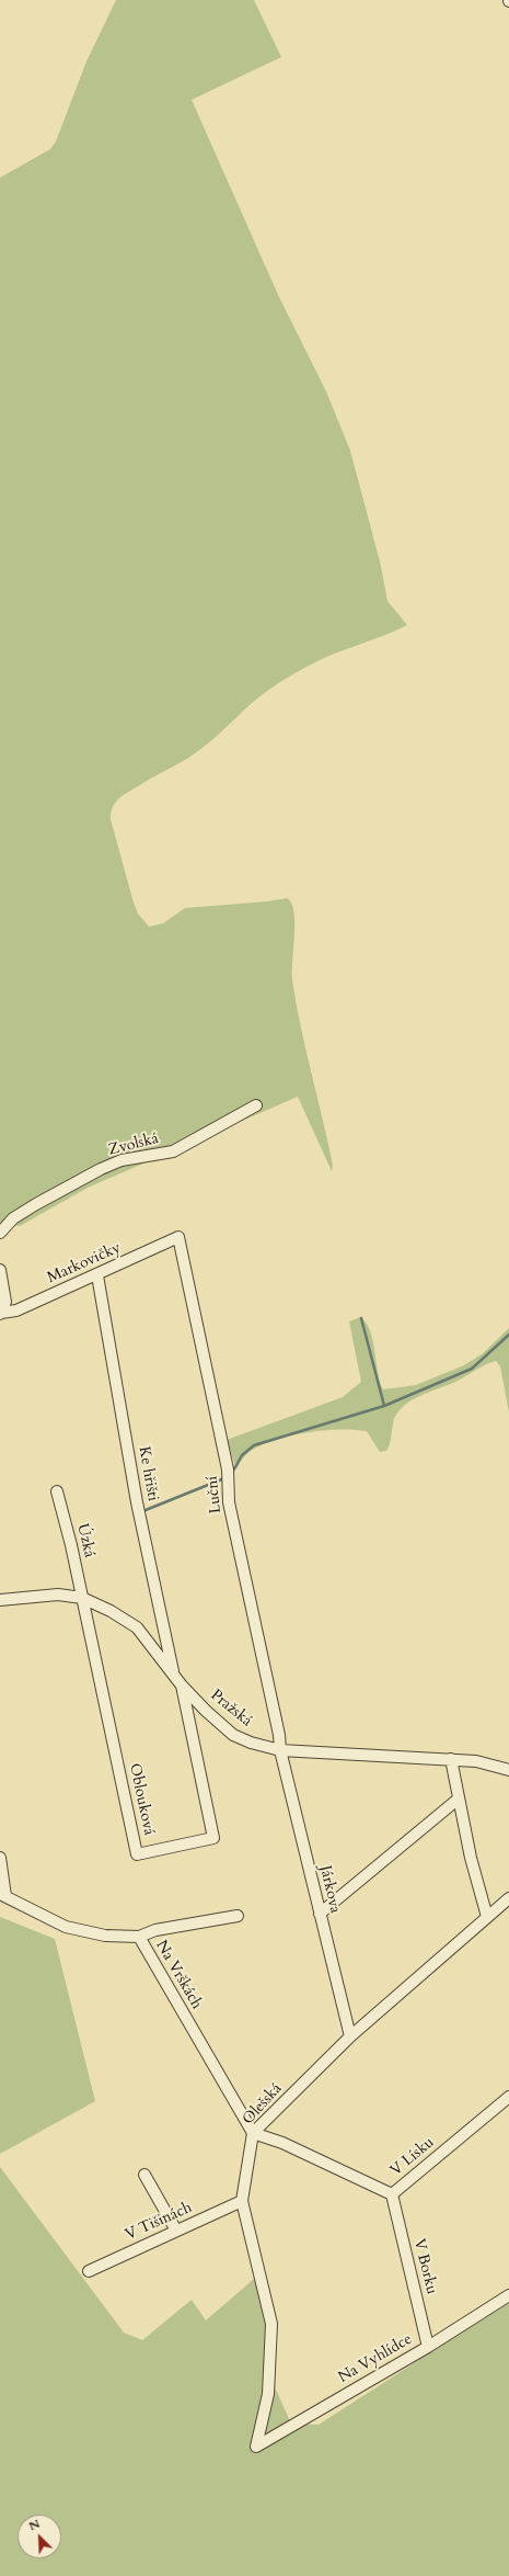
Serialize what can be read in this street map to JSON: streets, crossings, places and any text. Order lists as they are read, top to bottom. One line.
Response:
{"streets":{"street":["Zvolská","Markovičky","Ke hřišti","Luční","Úzká","Pražská","Oblouková","Járkova","Na Vrškách","Olešská","V Lísku","V Tišinách","V Borku","Na Vyhlídce"]},"crossings":[["Markovičky","Ke hřišti"],["Markovičky","Luční"],["Ke hřišti","Pražská"],["Luční","Pražská"],["Luční","Járkova"],["Úzká","Pražská"],["Úzká","Oblouková"],["Pražská","Oblouková"],["Pražská","Járkova"],["Járkova","Olešská"],["Na Vrškách","Olešská"],["Na Vrškách","V Lísku"],["Olešská","V Lísku"],["Olešská","V Tišinách"],["Olešská","Na Vyhlídce"],["V Lísku","V Borku"],["V Borku","Na Vyhlídce"]],"north":"top left"}
